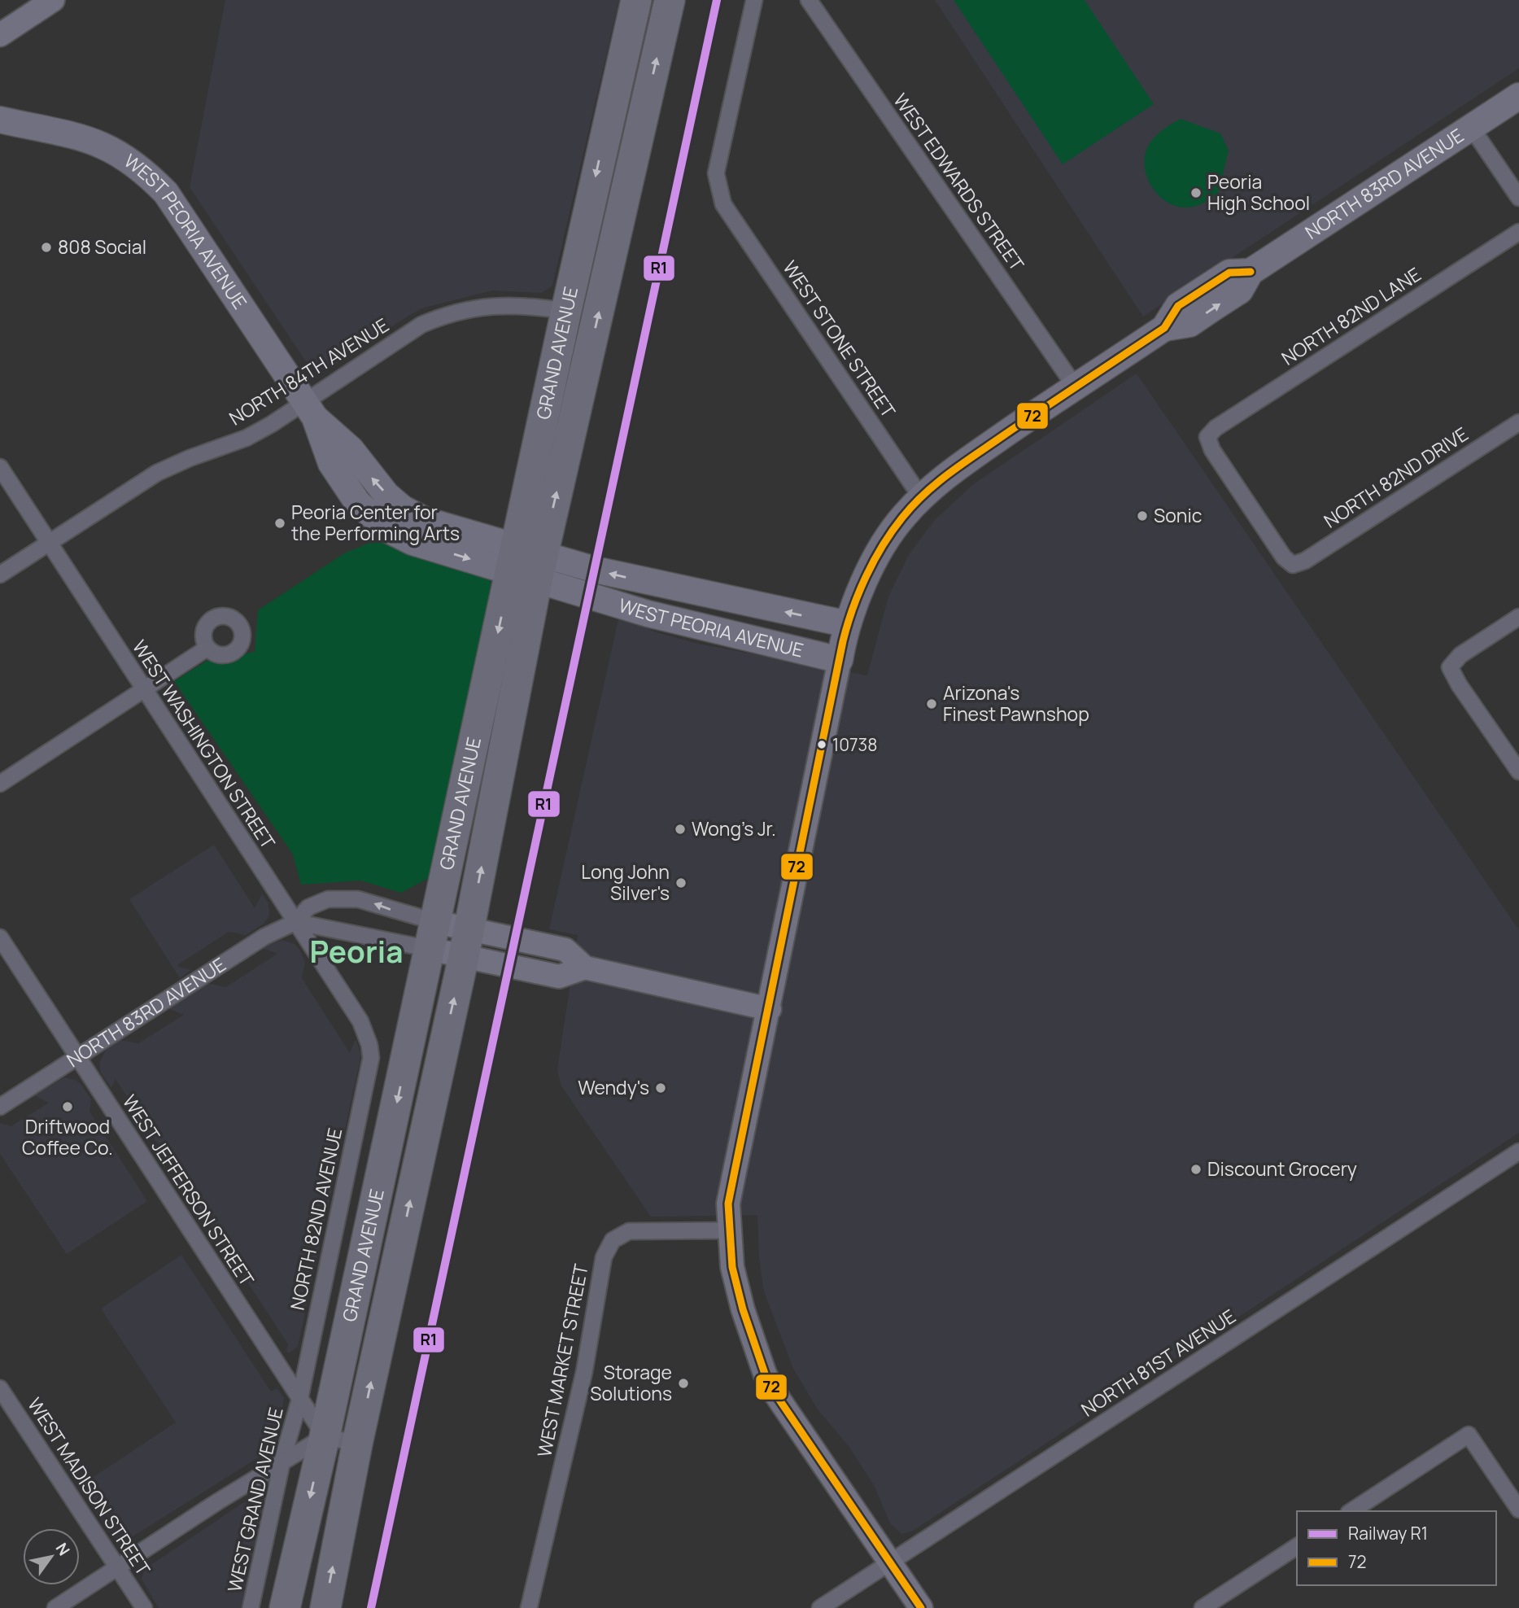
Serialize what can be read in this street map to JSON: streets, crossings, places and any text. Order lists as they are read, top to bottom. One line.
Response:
{"streets":{"highway":["GRAND AVENUE"],"main road":["NORTH 83RD AVENUE","WEST PEORIA AVENUE"],"street":["WEST EDWARDS STREET","NORTH 82ND LANE","WEST STONE STREET","NORTH 84TH AVENUE","NORTH 82ND DRIVE","WEST WASHINGTON STREET","WEST JEFFERSON STREET","NORTH 82ND AVENUE","WEST MARKET STREET","NORTH 81ST AVENUE","WEST MADISON STREET","WEST GRAND AVENUE"]},"crossings":[["WEST EDWARDS STREET","NORTH 83RD AVENUE"],["NORTH 83RD AVENUE","WEST PEORIA AVENUE"],["NORTH 83RD AVENUE","WEST STONE STREET"],["NORTH 83RD AVENUE","GRAND AVENUE"],["NORTH 83RD AVENUE","WEST WASHINGTON STREET"],["NORTH 83RD AVENUE","WEST JEFFERSON STREET"],["WEST PEORIA AVENUE","GRAND AVENUE"],["WEST PEORIA AVENUE","NORTH 84TH AVENUE"],["NORTH 82ND LANE","NORTH 82ND DRIVE"],["GRAND AVENUE","NORTH 84TH AVENUE"],["GRAND AVENUE","WEST JEFFERSON STREET"],["NORTH 84TH AVENUE","WEST WASHINGTON STREET"],["WEST WASHINGTON STREET","NORTH 82ND AVENUE"],["WEST JEFFERSON STREET","NORTH 82ND AVENUE"],["WEST JEFFERSON STREET","WEST GRAND AVENUE"],["NORTH 82ND AVENUE","WEST GRAND AVENUE"]],"districts":["Peoria"],"places":["Peoria High School","808 Social","Sonic","Peoria Center for the Performing Arts","Arizona's Finest Pawnshop","10738","Wong's Jr.","Long John Silver's","Wendy's","Driftwood Coffee Co.","Discount Grocery","Storage Solutions"],"lines":["rail line R1","transit line 72"],"legend":["Railway R1","72"],"north":"top right"}
